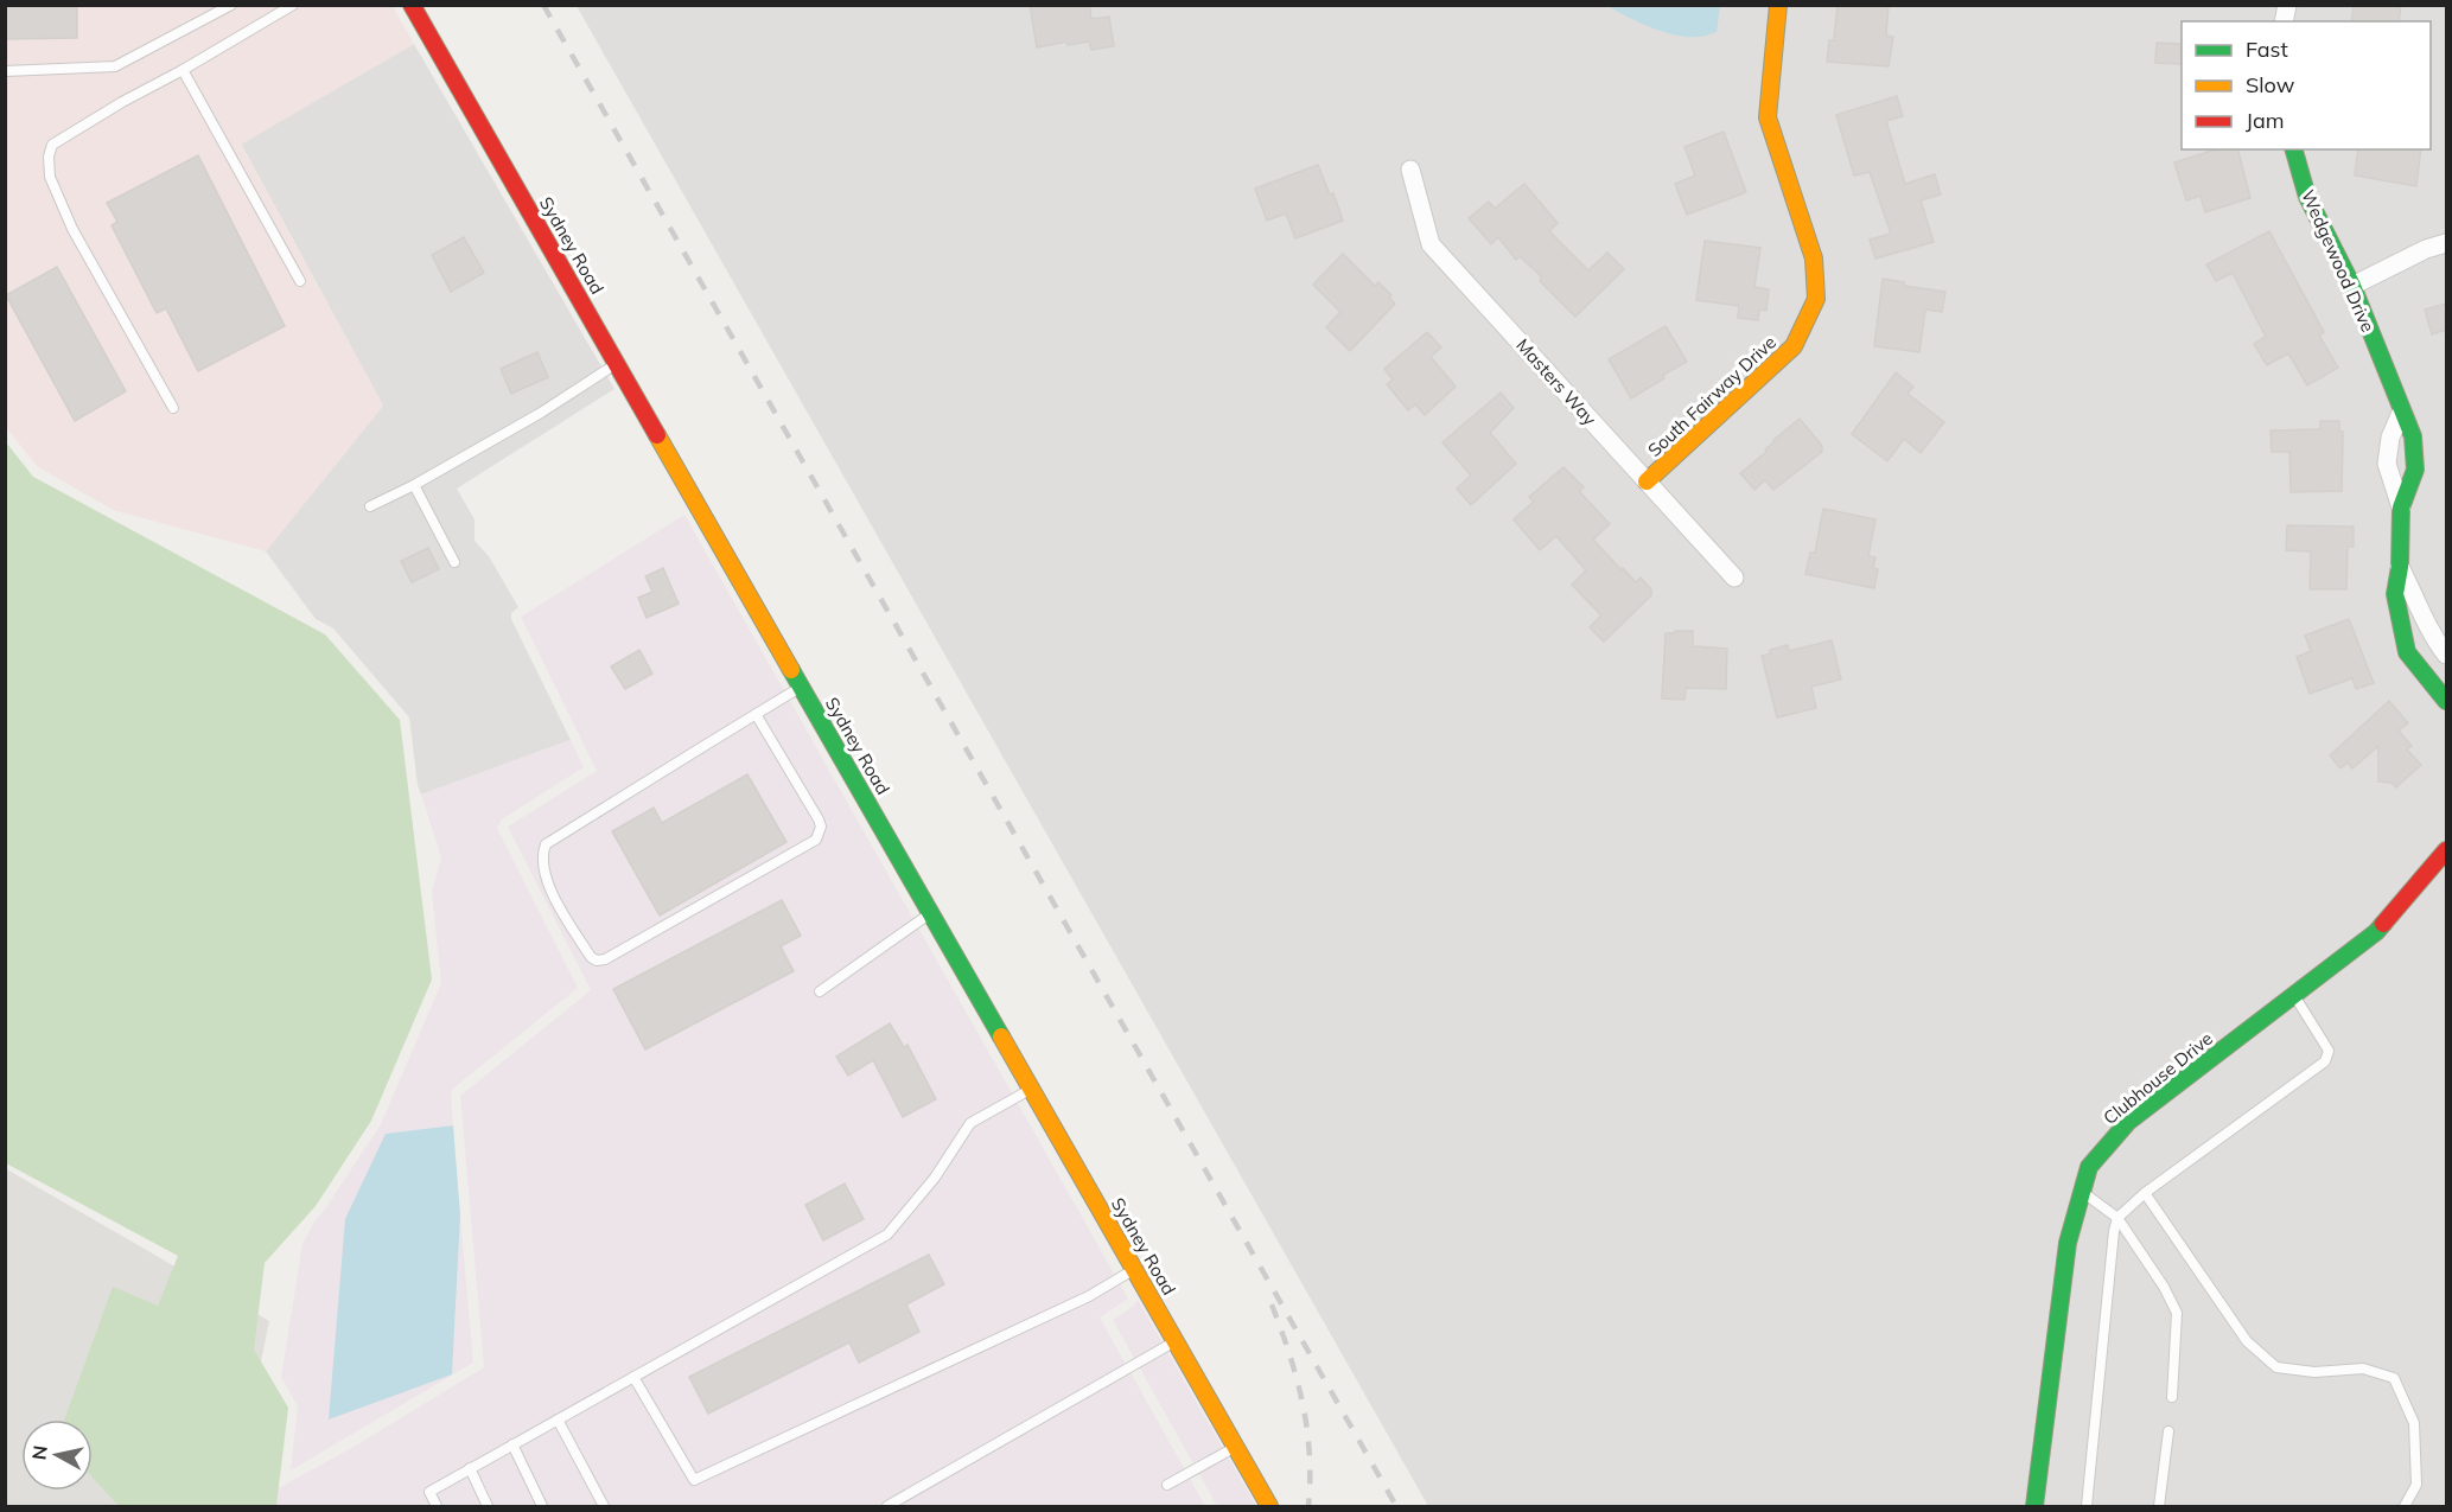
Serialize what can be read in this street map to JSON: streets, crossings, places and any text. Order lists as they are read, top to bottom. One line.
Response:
{"streets":{"street":["Sydney Road","Wedgewood Drive","Masters Way","South Fairway Drive","Clubhouse Drive"]},"crossings":[["Masters Way","South Fairway Drive"]],"legend":["Fast","Slow","Jam"],"north":"left"}
